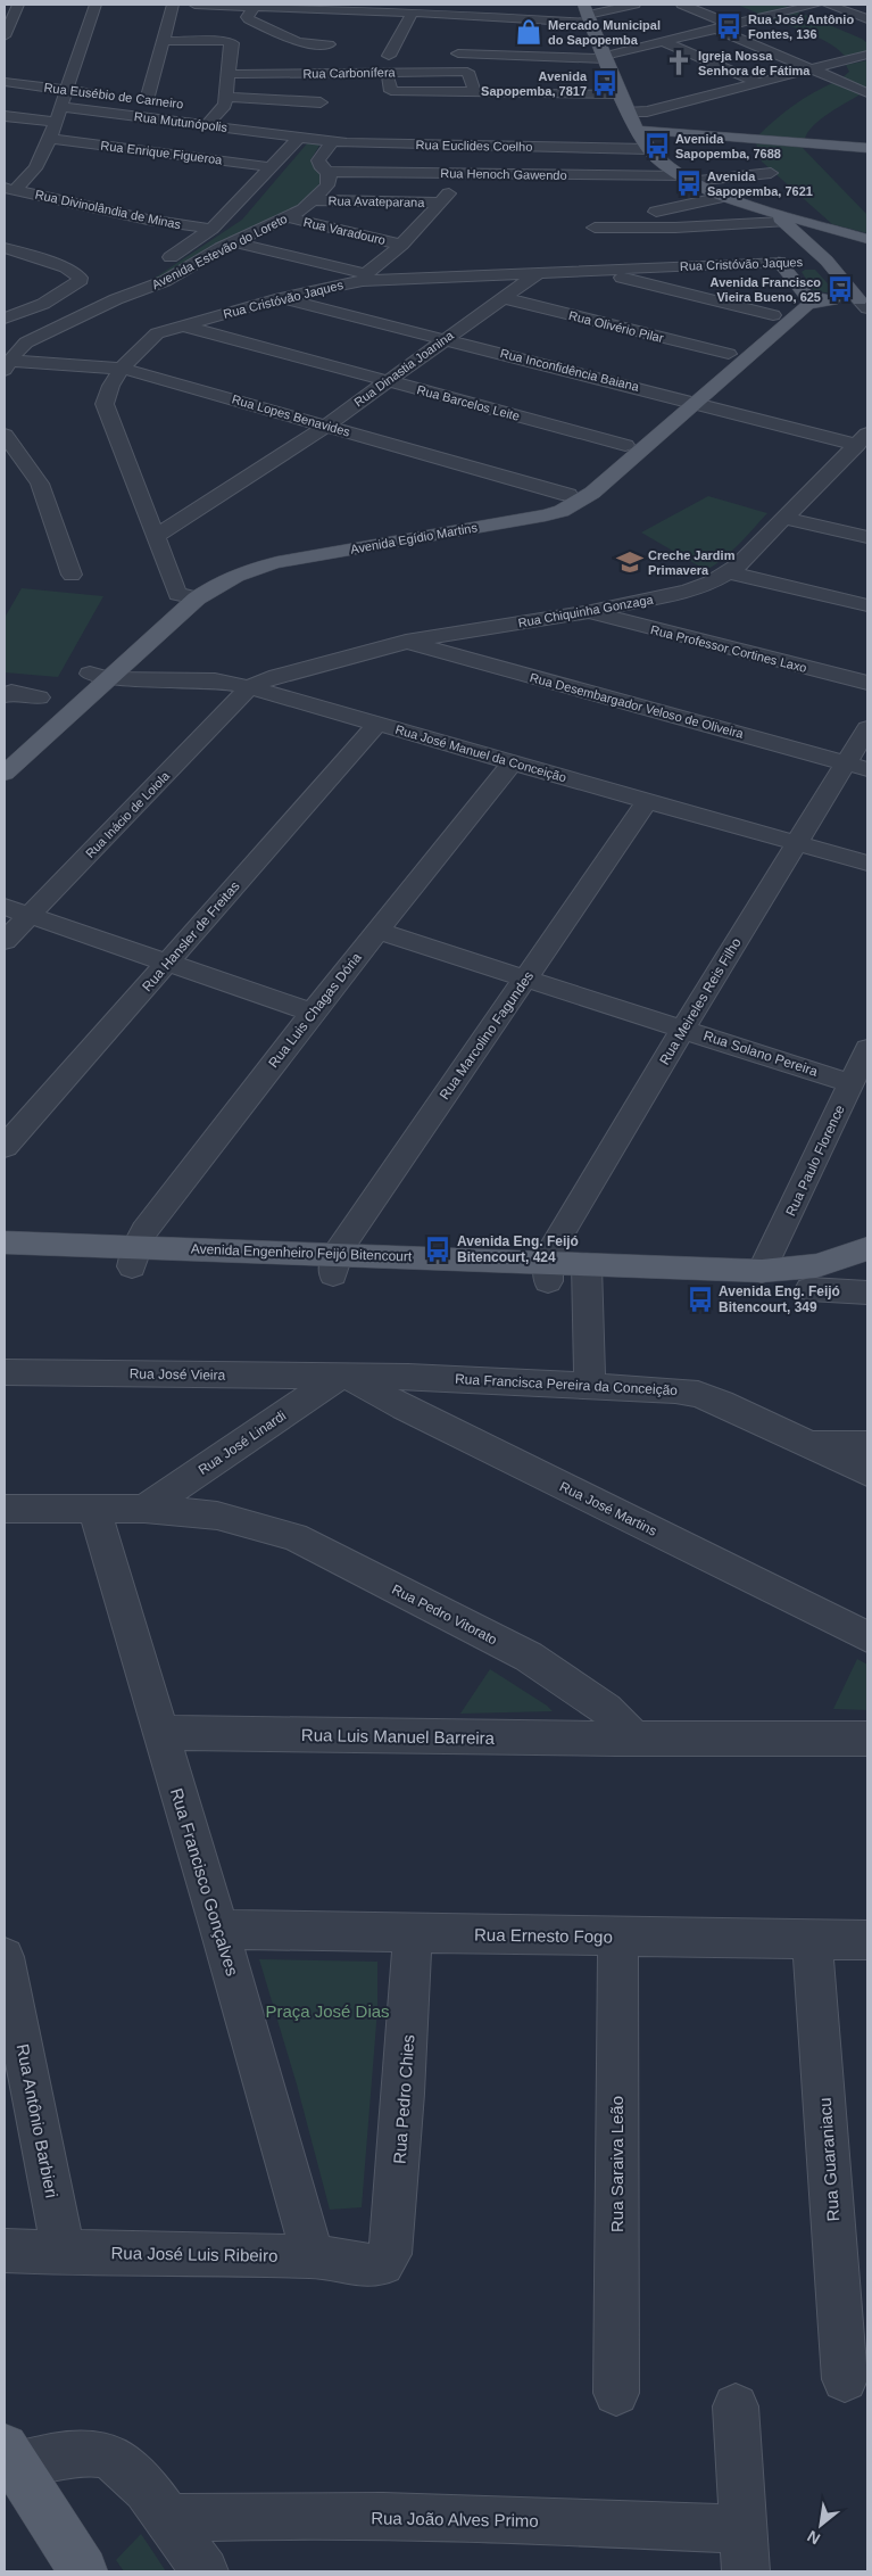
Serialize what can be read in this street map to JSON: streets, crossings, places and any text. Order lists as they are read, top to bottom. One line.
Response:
{"streets":{"main road":["Rua Cristóvão Jaques","Avenida Egídio Martins","Avenida Engenheiro Feijó Bitencourt"],"street":["Rua Carbonífera","Rua Eusébio de Carneiro","Rua Mutunópolis","Rua Euclides Coelho","Rua Enrique Figueroa","Rua Henoch Gawendo","Rua Avateparana","Rua Divinolândia de Minas","Rua Varadouro","Avenida Estevão do Loreto","Rua Olivério Pilar","Rua Dinastia Joanina","Rua Inconfidência Baiana","Rua Barcelos Leite","Rua Lopes Benavides","Rua Chiquinha Gonzaga","Rua Professor Cortines Laxo","Rua Desembargador Veloso de Oliveira","Rua José Manuel da Conceição","Rua Inácio de Loiola","Rua Hansler de Freitas","Rua Meireles Reis Filho","Rua Luis Chagas Dória","Rua Marcolino Fagundes","Rua Solano Pereira","Rua Paulo Florence","Rua José Vieira","Rua Francisca Pereira da Conceição","Rua José Linardi","Rua José Martins","Rua Pedro Vitorato","Rua Luis Manuel Barreira","Rua Francisco Gonçalves","Rua Ernesto Fogo","Rua Pedro Chies","Rua Antônio Barbieri","Rua Guaraniacu","Rua Saraiva Leão","Rua José Luis Ribeiro","Rua João Alves Primo"]},"crossings":[["Rua Mutunópolis","Rua Euclides Coelho"],["Rua Mutunópolis","Avenida Estevão do Loreto"],["Rua Euclides Coelho","Avenida Estevão do Loreto"],["Rua Enrique Figueroa","Avenida Estevão do Loreto"],["Rua Henoch Gawendo","Avenida Estevão do Loreto"],["Rua Avateparana","Avenida Estevão do Loreto"],["Rua Divinolândia de Minas","Avenida Estevão do Loreto"],["Rua Varadouro","Avenida Estevão do Loreto"],["Avenida Estevão do Loreto","Rua Lopes Benavides"],["Rua Cristóvão Jaques","Rua Dinastia Joanina"],["Rua Cristóvão Jaques","Rua Inconfidência Baiana"],["Rua Cristóvão Jaques","Rua Barcelos Leite"],["Rua Cristóvão Jaques","Rua Lopes Benavides"],["Rua Cristóvão Jaques","Avenida Egídio Martins"],["Rua Olivério Pilar","Rua Dinastia Joanina"],["Rua Olivério Pilar","Avenida Egídio Martins"],["Rua Dinastia Joanina","Rua Inconfidência Baiana"],["Rua Dinastia Joanina","Rua Barcelos Leite"],["Rua Dinastia Joanina","Rua Lopes Benavides"],["Rua Inconfidência Baiana","Avenida Egídio Martins"],["Rua Inconfidência Baiana","Rua Chiquinha Gonzaga"],["Rua Barcelos Leite","Avenida Egídio Martins"],["Rua Lopes Benavides","Avenida Egídio Martins"],["Avenida Egídio Martins","Rua José Manuel da Conceição"],["Rua Chiquinha Gonzaga","Rua Professor Cortines Laxo"],["Rua Chiquinha Gonzaga","Rua Desembargador Veloso de Oliveira"],["Rua Chiquinha Gonzaga","Rua José Manuel da Conceição"],["Rua Chiquinha Gonzaga","Rua Inácio de Loiola"],["Rua Desembargador Veloso de Oliveira","Rua Meireles Reis Filho"],["Rua José Manuel da Conceição","Rua Inácio de Loiola"],["Rua José Manuel da Conceição","Rua Hansler de Freitas"],["Rua José Manuel da Conceição","Rua Meireles Reis Filho"],["Rua José Manuel da Conceição","Rua Luis Chagas Dória"],["Rua José Manuel da Conceição","Rua Marcolino Fagundes"],["Rua Meireles Reis Filho","Rua Solano Pereira"],["Rua Meireles Reis Filho","Avenida Engenheiro Feijó Bitencourt"],["Rua Luis Chagas Dória","Rua Solano Pereira"],["Rua Luis Chagas Dória","Avenida Engenheiro Feijó Bitencourt"],["Rua Marcolino Fagundes","Rua Solano Pereira"],["Rua Marcolino Fagundes","Avenida Engenheiro Feijó Bitencourt"],["Rua Solano Pereira","Rua Paulo Florence"],["Rua Paulo Florence","Avenida Engenheiro Feijó Bitencourt"],["Rua José Vieira","Rua Francisca Pereira da Conceição"],["Rua José Vieira","Rua José Linardi"],["Rua José Vieira","Rua José Martins"],["Rua Francisca Pereira da Conceição","Rua José Linardi"],["Rua Francisca Pereira da Conceição","Rua José Martins"],["Rua José Linardi","Rua José Martins"],["Rua José Linardi","Rua Pedro Vitorato"],["Rua Pedro Vitorato","Rua Luis Manuel Barreira"],["Rua Pedro Vitorato","Rua Francisco Gonçalves"],["Rua Luis Manuel Barreira","Rua Francisco Gonçalves"],["Rua Francisco Gonçalves","Rua Ernesto Fogo"],["Rua Francisco Gonçalves","Rua José Luis Ribeiro"],["Rua Ernesto Fogo","Rua Pedro Chies"],["Rua Ernesto Fogo","Rua Guaraniacu"],["Rua Ernesto Fogo","Rua Saraiva Leão"],["Rua Pedro Chies","Rua José Luis Ribeiro"],["Rua Antônio Barbieri","Rua José Luis Ribeiro"]],"parks":["Praça José Dias"],"places":{"bus stop":["Rua José Antônio Fontes, 136","Avenida Sapopemba, 7817","Avenida Sapopemba, 7688","Avenida Sapopemba, 7621","Avenida Francisco Vieira Bueno, 625","Avenida Eng. Feijó Bitencourt, 424","Avenida Eng. Feijó Bitencourt, 349"],"shop":["Mercado Municipal do Sapopemba"],"church":["Igreja Nossa Senhora de Fátima"],"school or university":["Creche Jardim Primavera"]},"north":"bottom left"}
